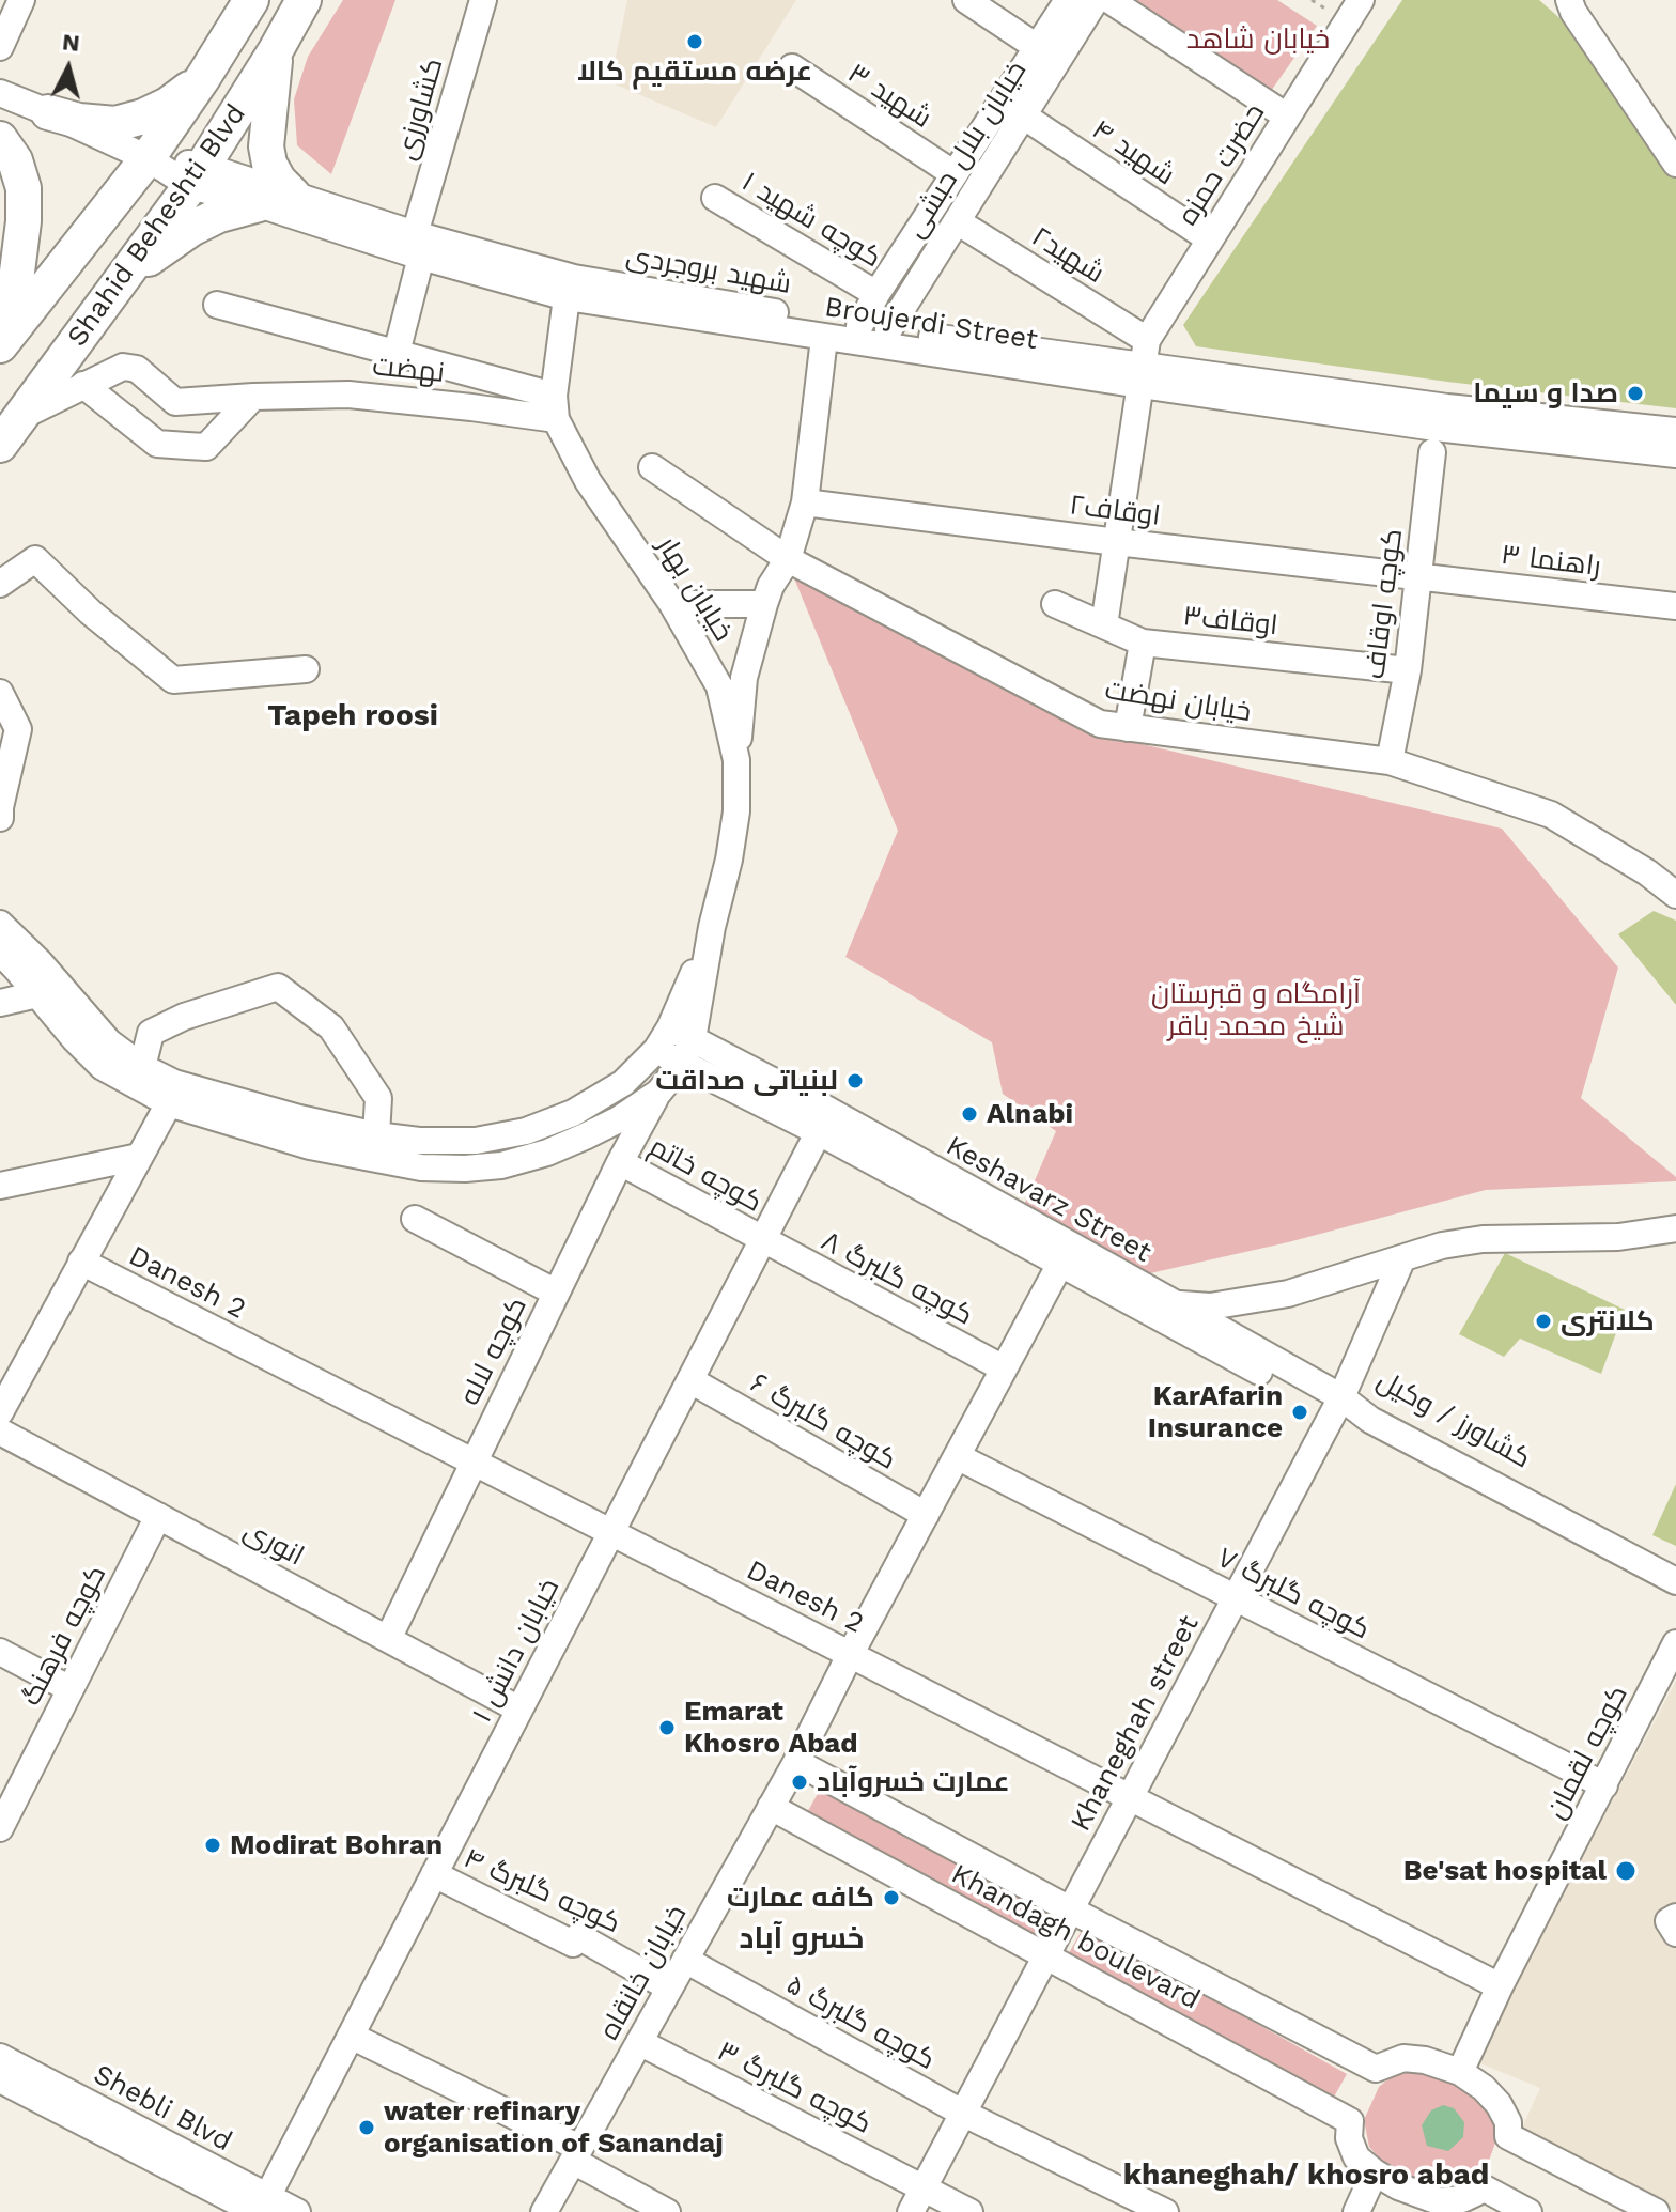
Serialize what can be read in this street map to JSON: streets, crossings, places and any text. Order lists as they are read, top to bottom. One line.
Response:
{"streets":{"main road":["Shahid Beheshti Blvd"],"street":["شهید ۳","کشاورزی","خیابان بلال حبشی","شهید ۴","حضرت حمزه","کوچه شهید ۱","شهید۲","شهید بروجردی","Broujerdi Street","نهضت","اوقاف۲","راهنما ۳","خیابان بهار","کوچه اوقاف","اوقاف۳","خیابان نهضت","کوچه خاتم","Keshavarz Street","کوچه گلبرگ ۸","Danesh 2","کوچه لاله","کشاورز / وکیل","کوچه گلبرگ ۶","انوری","کوچه گلبرگ ۷","کوچه فرهنگ","خیابان دانش ۱","Khaneghah street","کوچه لقمان","کوچه گلبرگ ۴","Khandagh boulevard","خیابان خانقاه","کوچه گلبرگ ۵","کوچه گلبرگ ۳","Shebli Blvd"]},"crossings":[["شهید ۳","خیابان بلال حبشی"],["کشاورزی","Broujerdi Street"],["کشاورزی","نهضت"],["خیابان بلال حبشی","شهید ۴"],["خیابان بلال حبشی","کوچه شهید ۱"],["خیابان بلال حبشی","شهید۲"],["خیابان بلال حبشی","شهید بروجردی"],["شهید ۴","حضرت حمزه"],["حضرت حمزه","شهید۲"],["حضرت حمزه","شهید بروجردی"],["حضرت حمزه","Broujerdi Street"],["Shahid Beheshti Blvd","Broujerdi Street"],["شهید۲","شهید بروجردی"],["شهید۲","Broujerdi Street"],["شهید بروجردی","Broujerdi Street"],["Broujerdi Street","نهضت"],["نهضت","خیابان بهار"],["اوقاف۲","راهنما ۳"],["اوقاف۲","کوچه اوقاف"],["راهنما ۳","کوچه اوقاف"],["خیابان بهار","Keshavarz Street"],["کوچه اوقاف","اوقاف۳"],["کوچه اوقاف","خیابان نهضت"],["کوچه خاتم","کوچه گلبرگ ۸"],["کوچه خاتم","کوچه لاله"],["کوچه خاتم","خیابان دانش ۱"],["Keshavarz Street","کشاورز / وکیل"],["Keshavarz Street","خیابان دانش ۱"],["Keshavarz Street","Khaneghah street"],["Keshavarz Street","خیابان خانقاه"],["کوچه گلبرگ ۸","خیابان دانش ۱"],["کوچه گلبرگ ۸","خیابان خانقاه"],["Danesh 2","کوچه لاله"],["Danesh 2","خیابان دانش ۱"],["Danesh 2","Khaneghah street"],["Danesh 2","کوچه لقمان"],["Danesh 2","خیابان خانقاه"],["کوچه لاله","انوری"],["کشاورز / وکیل","Khaneghah street"],["کوچه گلبرگ ۶","خیابان دانش ۱"],["کوچه گلبرگ ۶","خیابان خانقاه"],["انوری","کوچه فرهنگ"],["انوری","خیابان دانش ۱"],["کوچه گلبرگ ۷","Khaneghah street"],["کوچه گلبرگ ۷","کوچه لقمان"],["کوچه گلبرگ ۷","خیابان خانقاه"],["خیابان دانش ۱","کوچه گلبرگ ۴"],["خیابان دانش ۱","Shebli Blvd"],["Khaneghah street","Khandagh boulevard"],["Khaneghah street","کوچه گلبرگ ۵"],["Khaneghah street","کوچه گلبرگ ۳"],["کوچه لقمان","Khandagh boulevard"],["کوچه گلبرگ ۴","خیابان خانقاه"],["Khandagh boulevard","خیابان خانقاه"],["خیابان خانقاه","کوچه گلبرگ ۵"],["خیابان خانقاه","کوچه گلبرگ ۳"]],"districts":["Tapeh roosi","خسرو آباد","khaneghah/ khosro abad"],"parks":["خیابان شاهد","آرامگاه و قبرستان شیخ محمد باقر"],"places":["عرضه مستقیم کالا","صدا و سیما","لبنیاتی ‌صداقت","Alnabi","کلانتری","KarAfarin Insurance","Emarat Khosro Abad","عمارت خسروآباد","Modirat Bohran","Be'sat hospital","کافه عمارت","water refinary organisation of Sanandaj"],"north":"top"}
